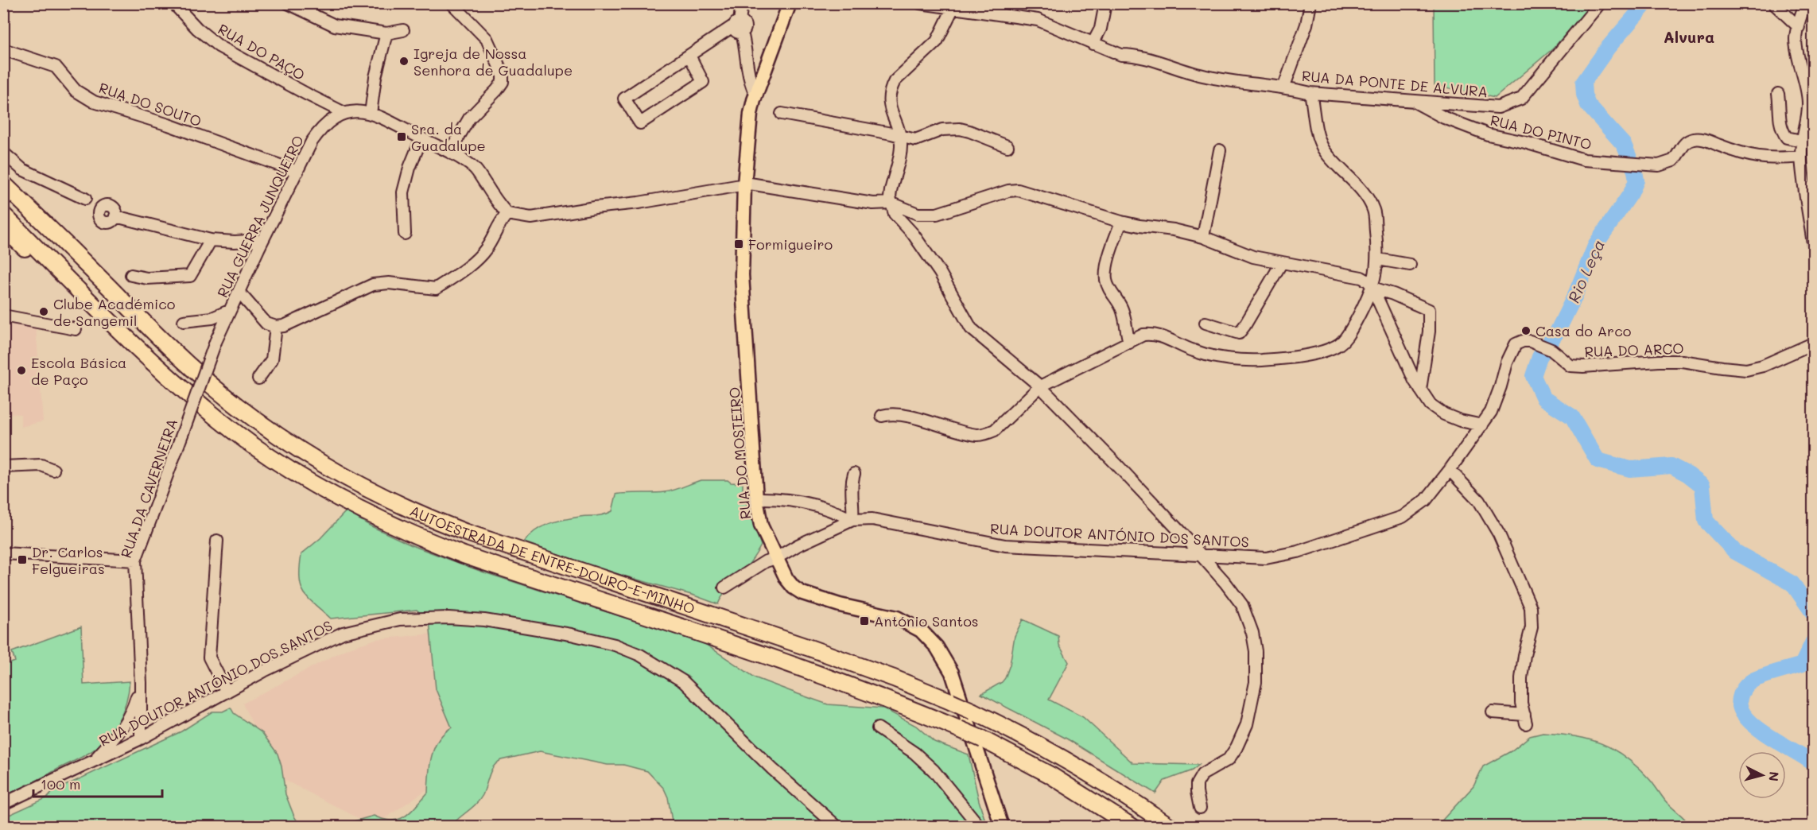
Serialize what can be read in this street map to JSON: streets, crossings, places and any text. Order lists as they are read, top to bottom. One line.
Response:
{"streets":{"highway":["AUTOESTRADA DE ENTRE-DOURO-E-MINHO"],"main road":["RUA DO MOSTEIRO"],"street":["RUA DO PAÇO","RUA DA PONTE DE ALVURA","RUA DO SOUTO","RUA DO PINTO","RUA GUERRA JUNQUEIRO","RUA DO ARCO","RUA DA CAVERNEIRA","RUA DOUTOR ANTÓNIO DOS SANTOS"]},"crossings":[["RUA DO PAÇO","RUA GUERRA JUNQUEIRO"],["RUA DA PONTE DE ALVURA","RUA DO PINTO"],["RUA DO SOUTO","RUA GUERRA JUNQUEIRO"],["RUA GUERRA JUNQUEIRO","RUA DA CAVERNEIRA"],["RUA DO ARCO","RUA DOUTOR ANTÓNIO DOS SANTOS"],["RUA DO MOSTEIRO","RUA DOUTOR ANTÓNIO DOS SANTOS"],["RUA DA CAVERNEIRA","RUA DOUTOR ANTÓNIO DOS SANTOS"]],"districts":["Alvura"],"water":["Rio Leça"],"places":{"other":["Igreja de Nossa Senhora de Guadalupe","Clube Académico de Sangemil","Casa do Arco","Escola Básica de Paço"],"transit":["Sra. da Guadalupe","Formigueiro","Dr. Carlos Felgueiras","António Santos"]},"scale_bar":"100 m","north":"right"}
